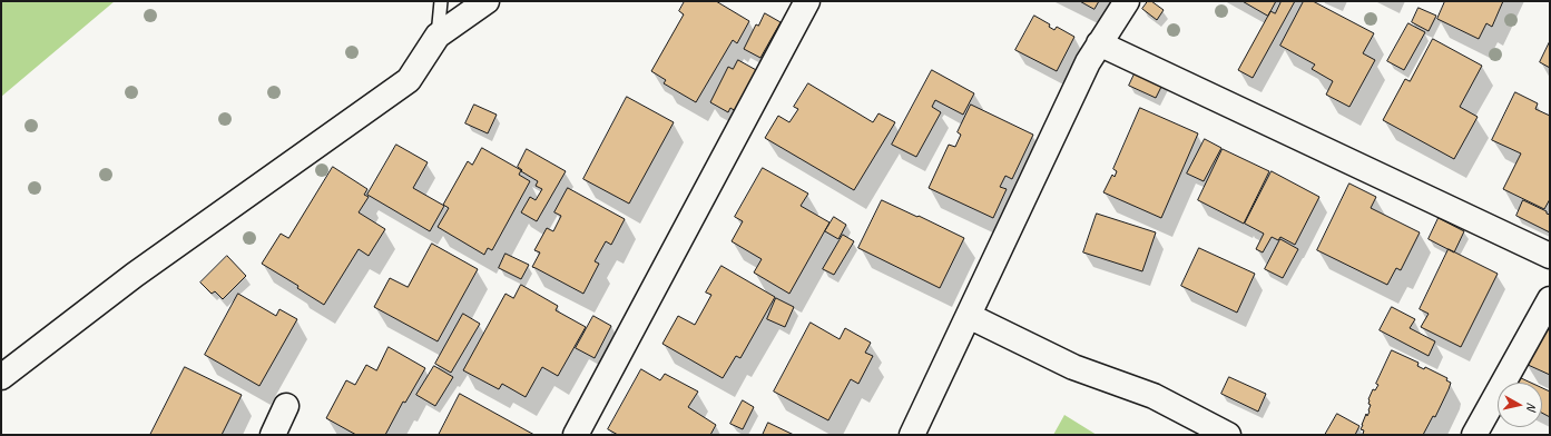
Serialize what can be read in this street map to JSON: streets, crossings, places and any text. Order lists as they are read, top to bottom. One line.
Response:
{"north":"right"}
